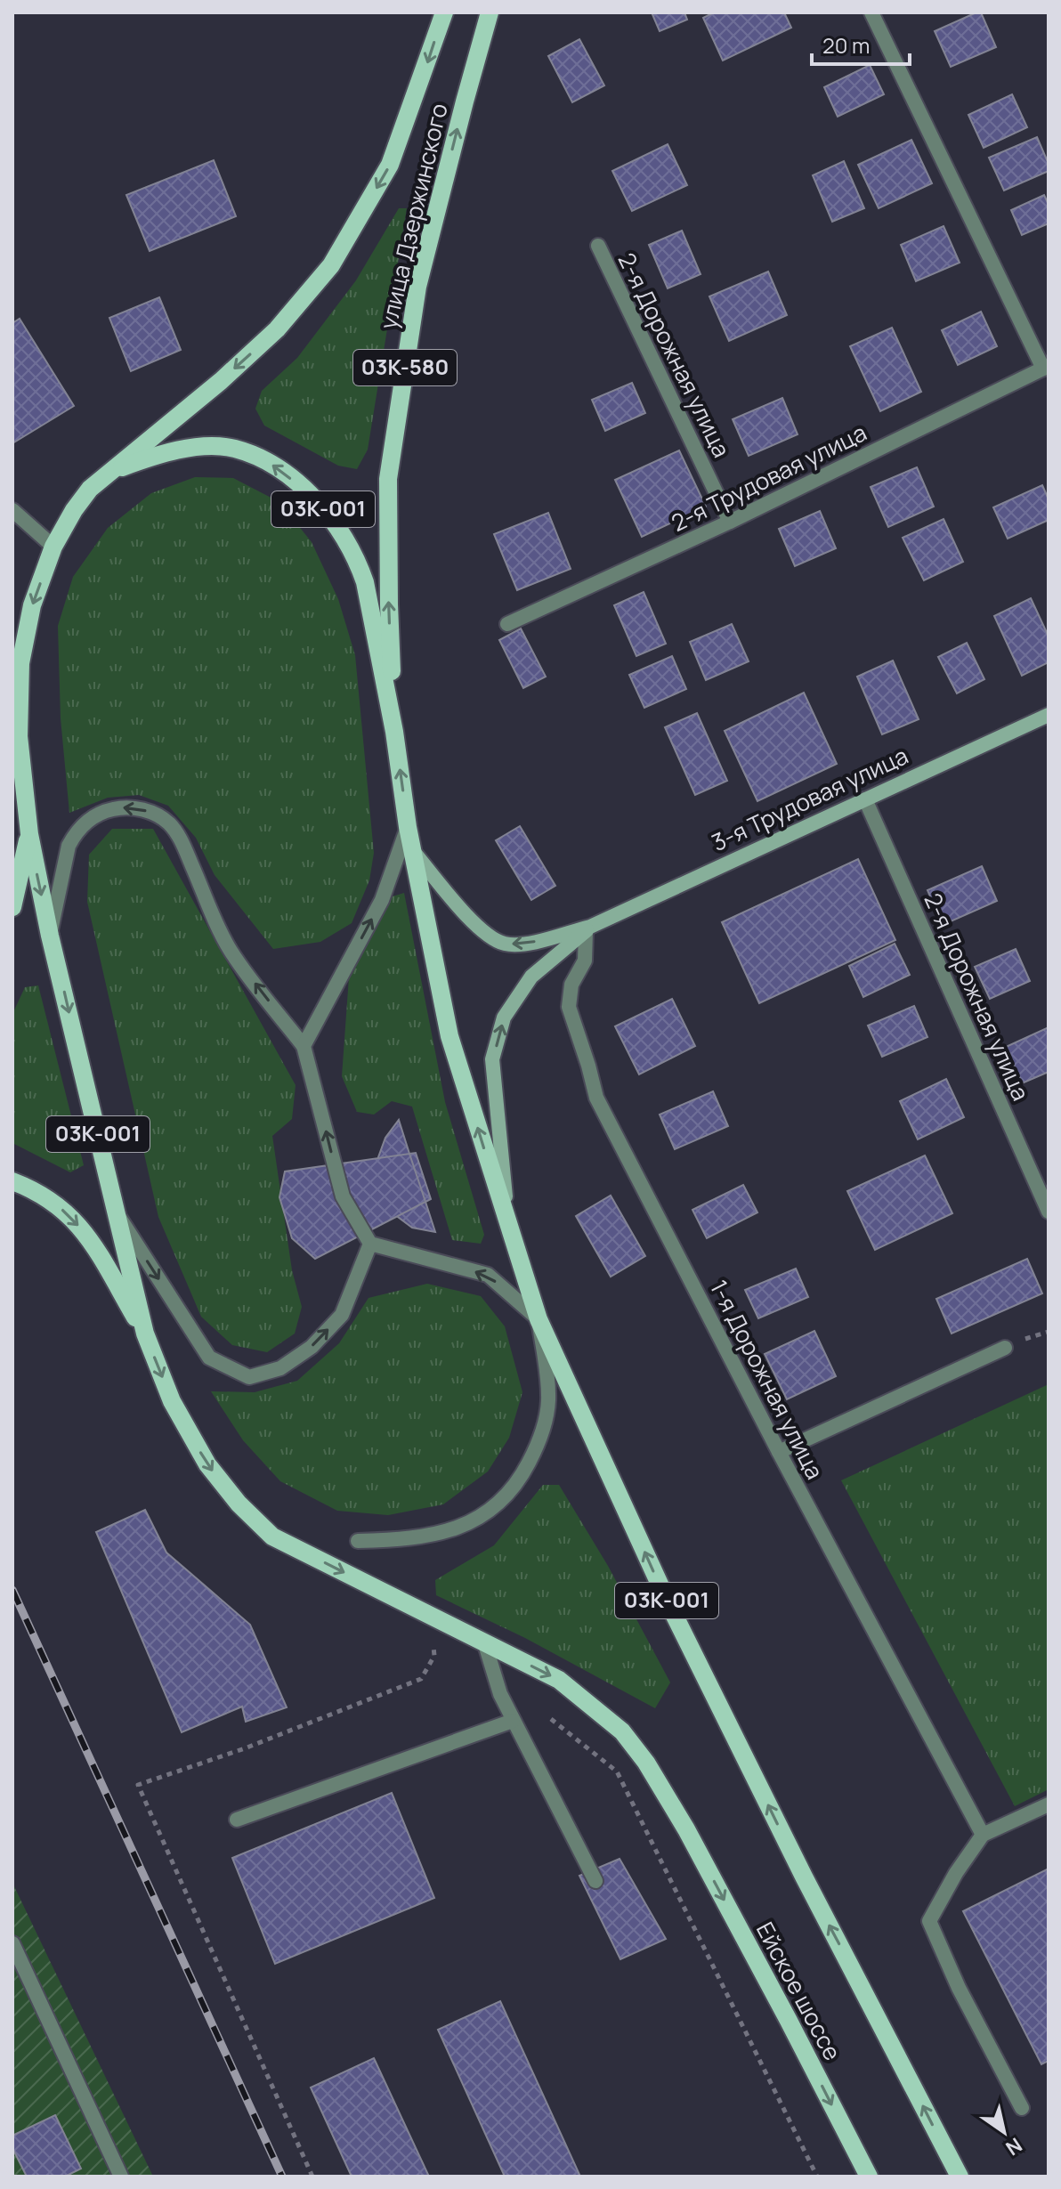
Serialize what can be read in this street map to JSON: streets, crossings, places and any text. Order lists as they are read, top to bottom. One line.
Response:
{"streets":{"main road":["улица Дзержинского","03К-580","03К-001","Ейское шоссе"],"street":["2-я Дорожная улица","2-я Трудовая улица","3-я Трудовая улица","1-я Дорожная улица"]},"crossings":[["улица Дзержинского","03К-001"],["2-я Дорожная улица","2-я Трудовая улица"],["2-я Дорожная улица","3-я Трудовая улица"],["03К-001","3-я Трудовая улица"],["03К-001","1-я Дорожная улица"],["03К-001","Ейское шоссе"],["3-я Трудовая улица","1-я Дорожная улица"]],"scale_bar":"20 m","north":"bottom right"}
